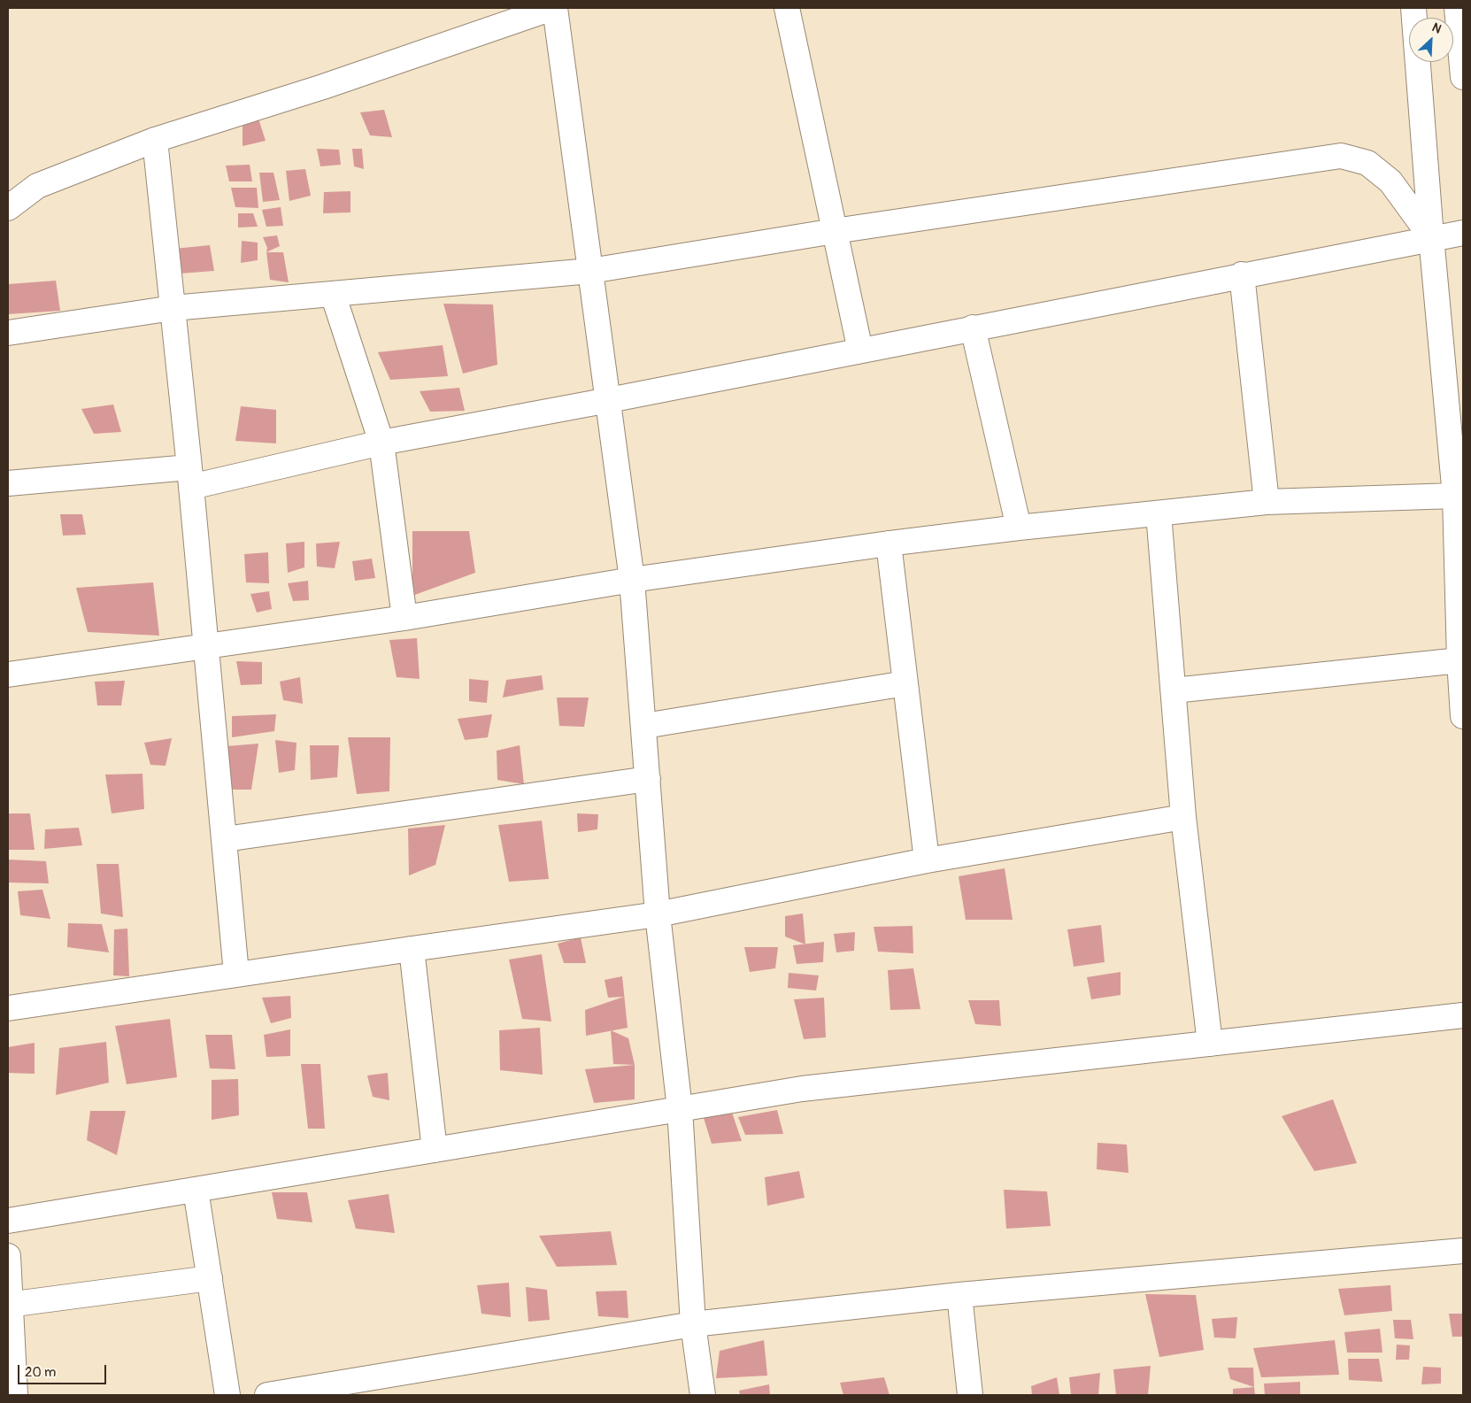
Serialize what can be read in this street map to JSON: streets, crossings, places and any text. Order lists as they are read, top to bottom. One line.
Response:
{"scale_bar":"20 m","north":"top right"}
